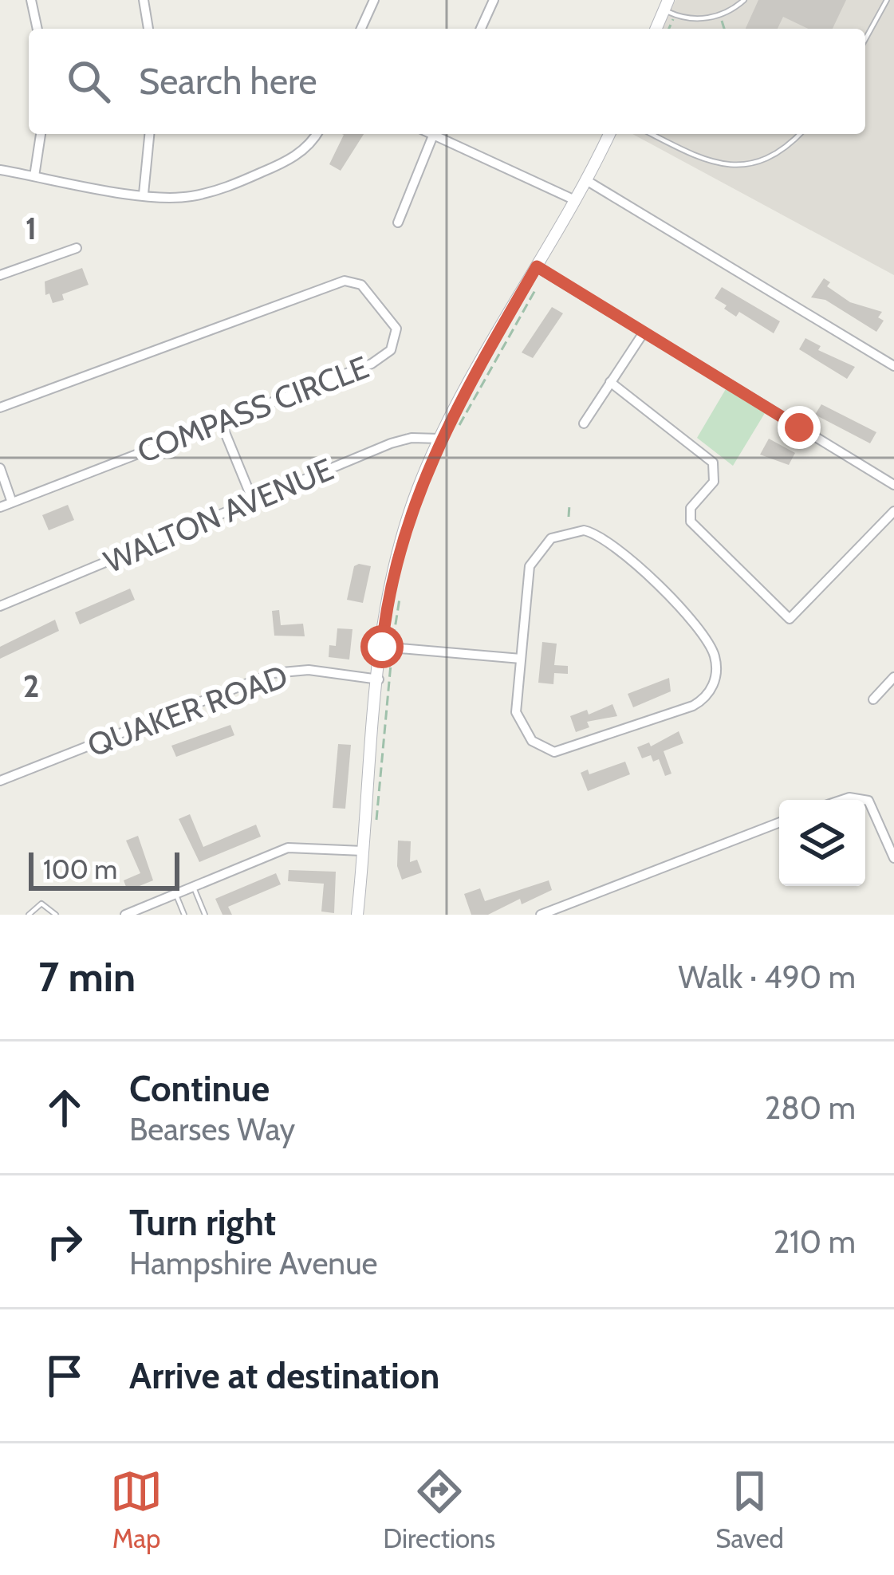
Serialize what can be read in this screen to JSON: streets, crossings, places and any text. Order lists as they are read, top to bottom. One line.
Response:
{"streets":{"street":["COMPASS CIRCLE","WALTON AVENUE","QUAKER ROAD"]},"scale_bar":"100 m","page":{"search":"Search here","scale":"100 m","heading":["7 min","Walk · 490 m"],"list":[["Continue","Bearses Way","280 m"],["Turn right","Hampshire Avenue","210 m"],"Arrive at destination"],"nav":["Map","Directions","Saved"]},"grid":{"rows":["1","2"]}}
